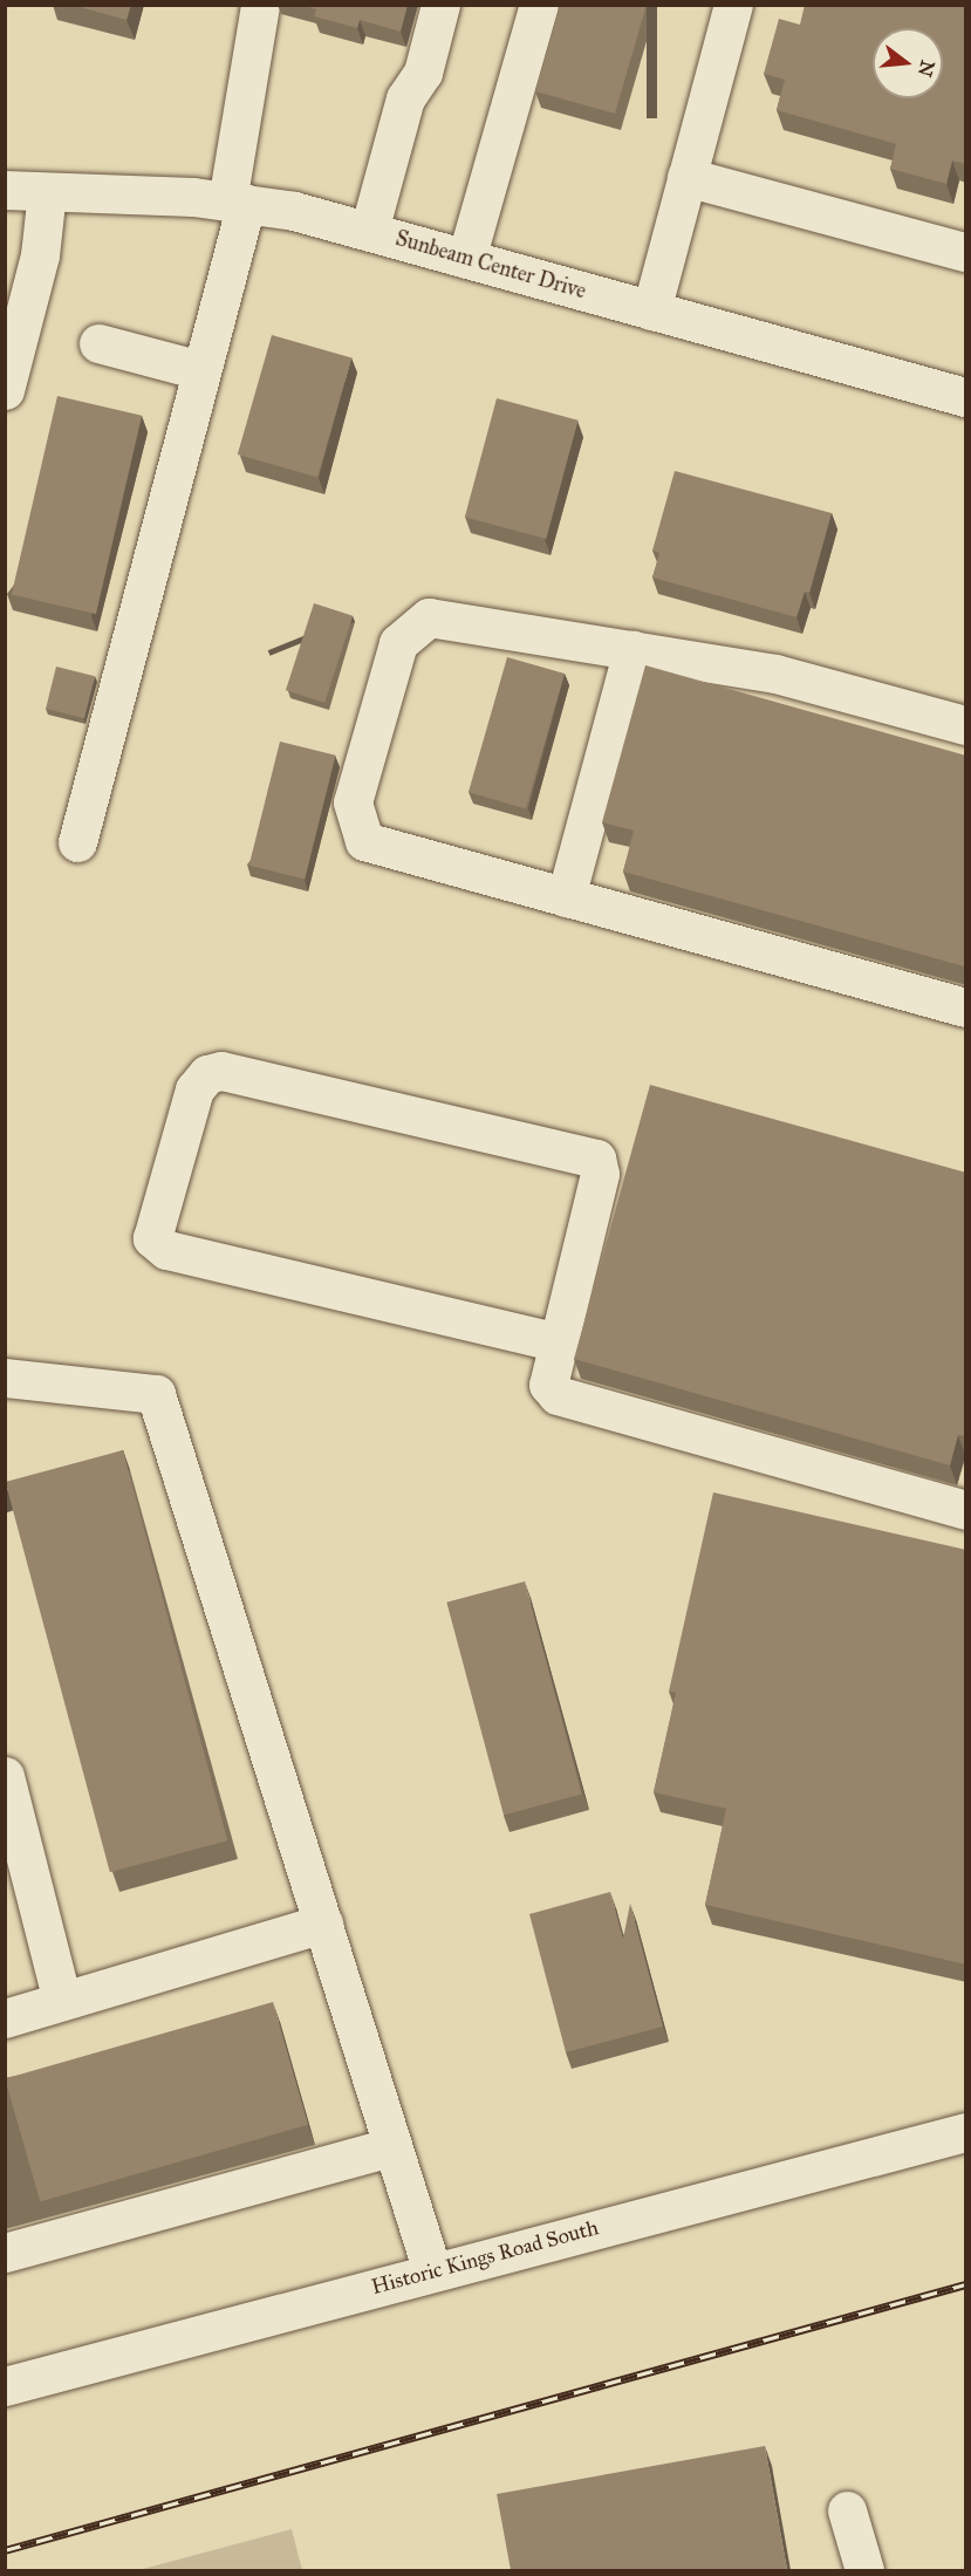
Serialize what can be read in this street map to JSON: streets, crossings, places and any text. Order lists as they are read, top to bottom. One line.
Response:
{"streets":{"street":["Sunbeam Center Drive","Historic Kings Road South"]},"north":"right"}
